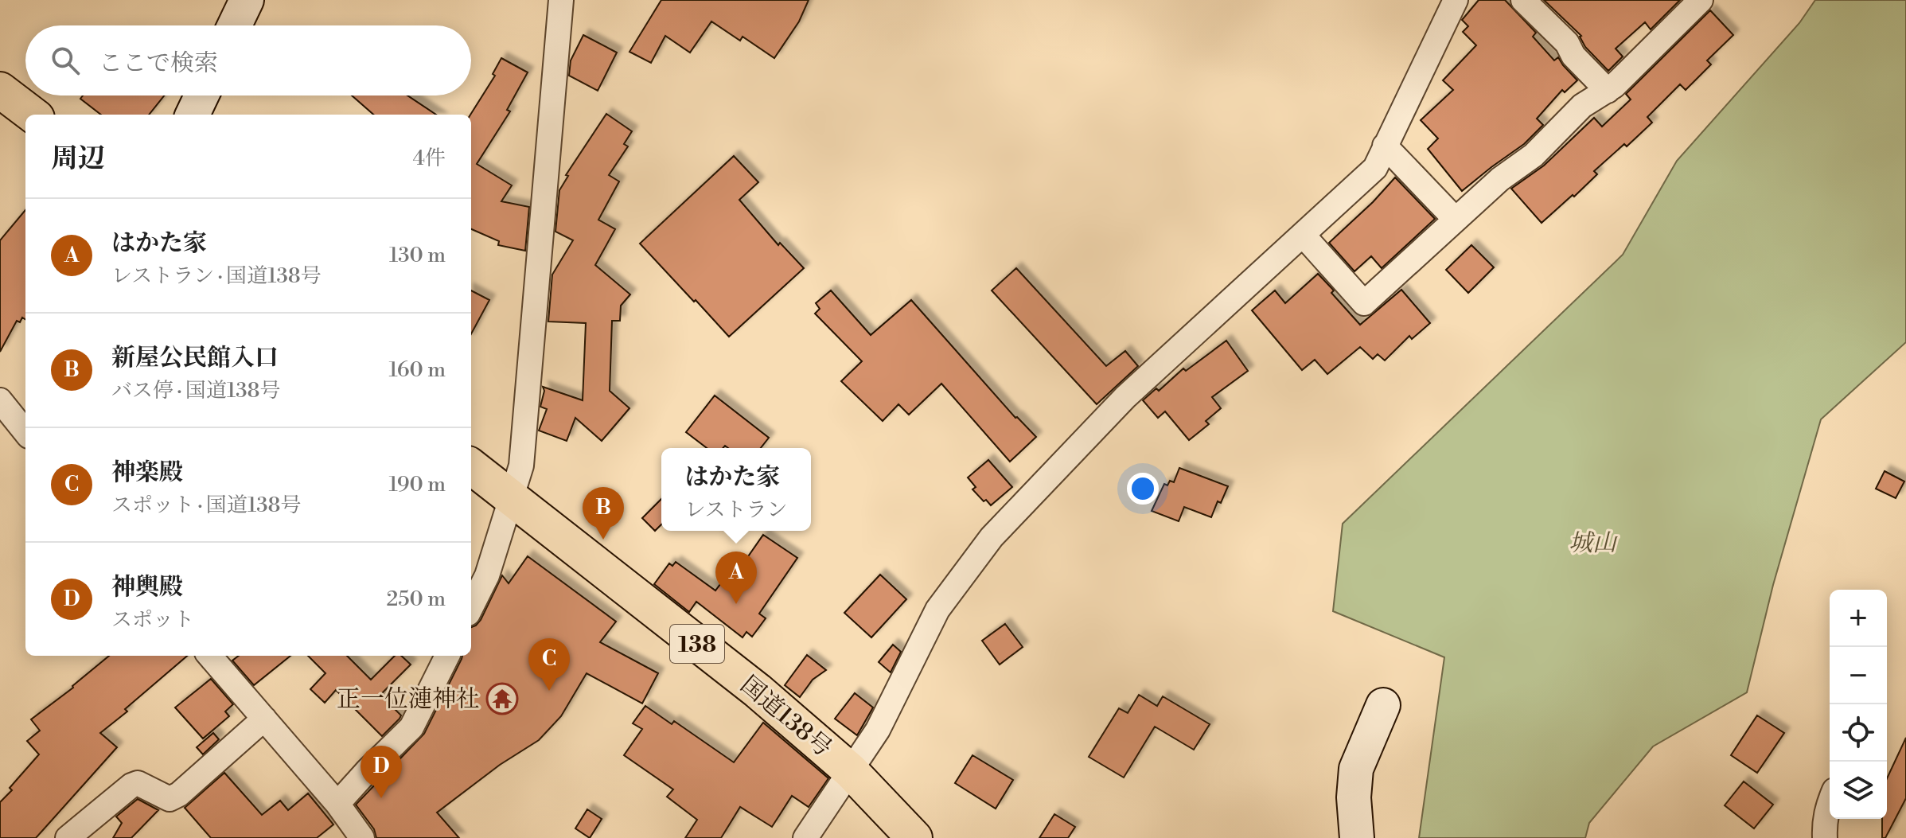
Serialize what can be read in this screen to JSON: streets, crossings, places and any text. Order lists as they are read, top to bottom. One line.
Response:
{"streets":{"highway":["138","国道138号"]},"parks":["城山"],"places":{"temple":["正一位漣神社"]},"page":{"search":"ここで検索","heading":["周辺","4件"],"list":[{"mark":"A","name":"はかた家","note":"レストラン · 国道138号","value":"130 m"},{"mark":"B","name":"新屋公民館入口","note":"バス停 · 国道138号","value":"160 m"},{"mark":"C","name":"神楽殿","note":"スポット · 国道138号","value":"190 m"},{"mark":"D","name":"神輿殿","note":"スポット","value":"250 m"}],"popup":["はかた家","レストラン"],"pins":["B","A","C","D"],"map_buttons":["+","−"]}}
